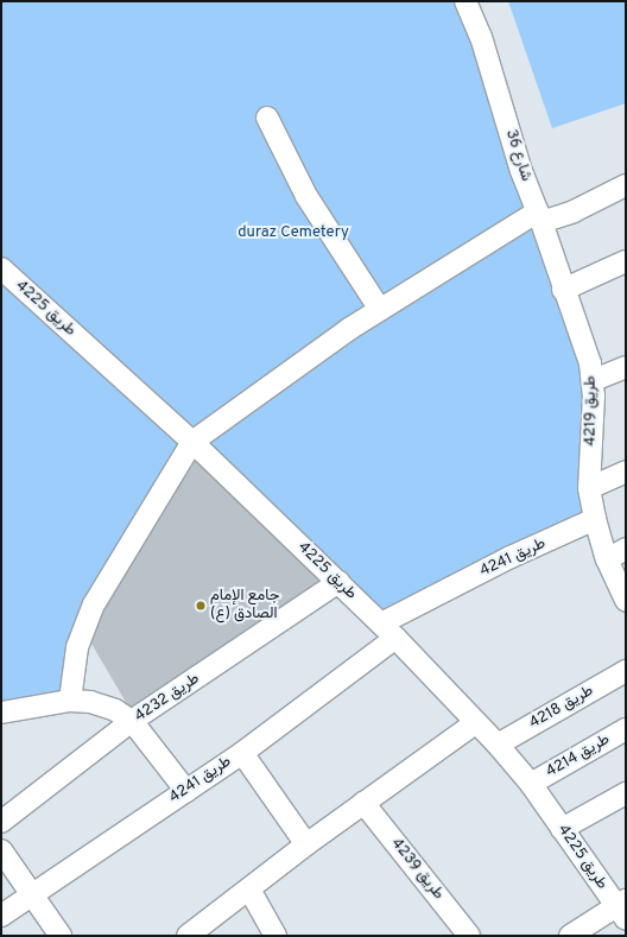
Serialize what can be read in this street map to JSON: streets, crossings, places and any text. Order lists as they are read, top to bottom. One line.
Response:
{"streets":{"street":["شارع 36","طريق 4225","طريق 4219","طريق 4241","طريق 4232","طريق 4218","طريق 4214","طريق 4239"]},"crossings":[["شارع 36","طريق 4219"],["طريق 4225","طريق 4241"],["طريق 4225","طريق 4232"],["طريق 4225","طريق 4218"],["طريق 4225","طريق 4214"],["طريق 4219","طريق 4241"]],"parks":["duraz Cemetery"],"places":["جامع الإمام الصادق (ع)"]}
